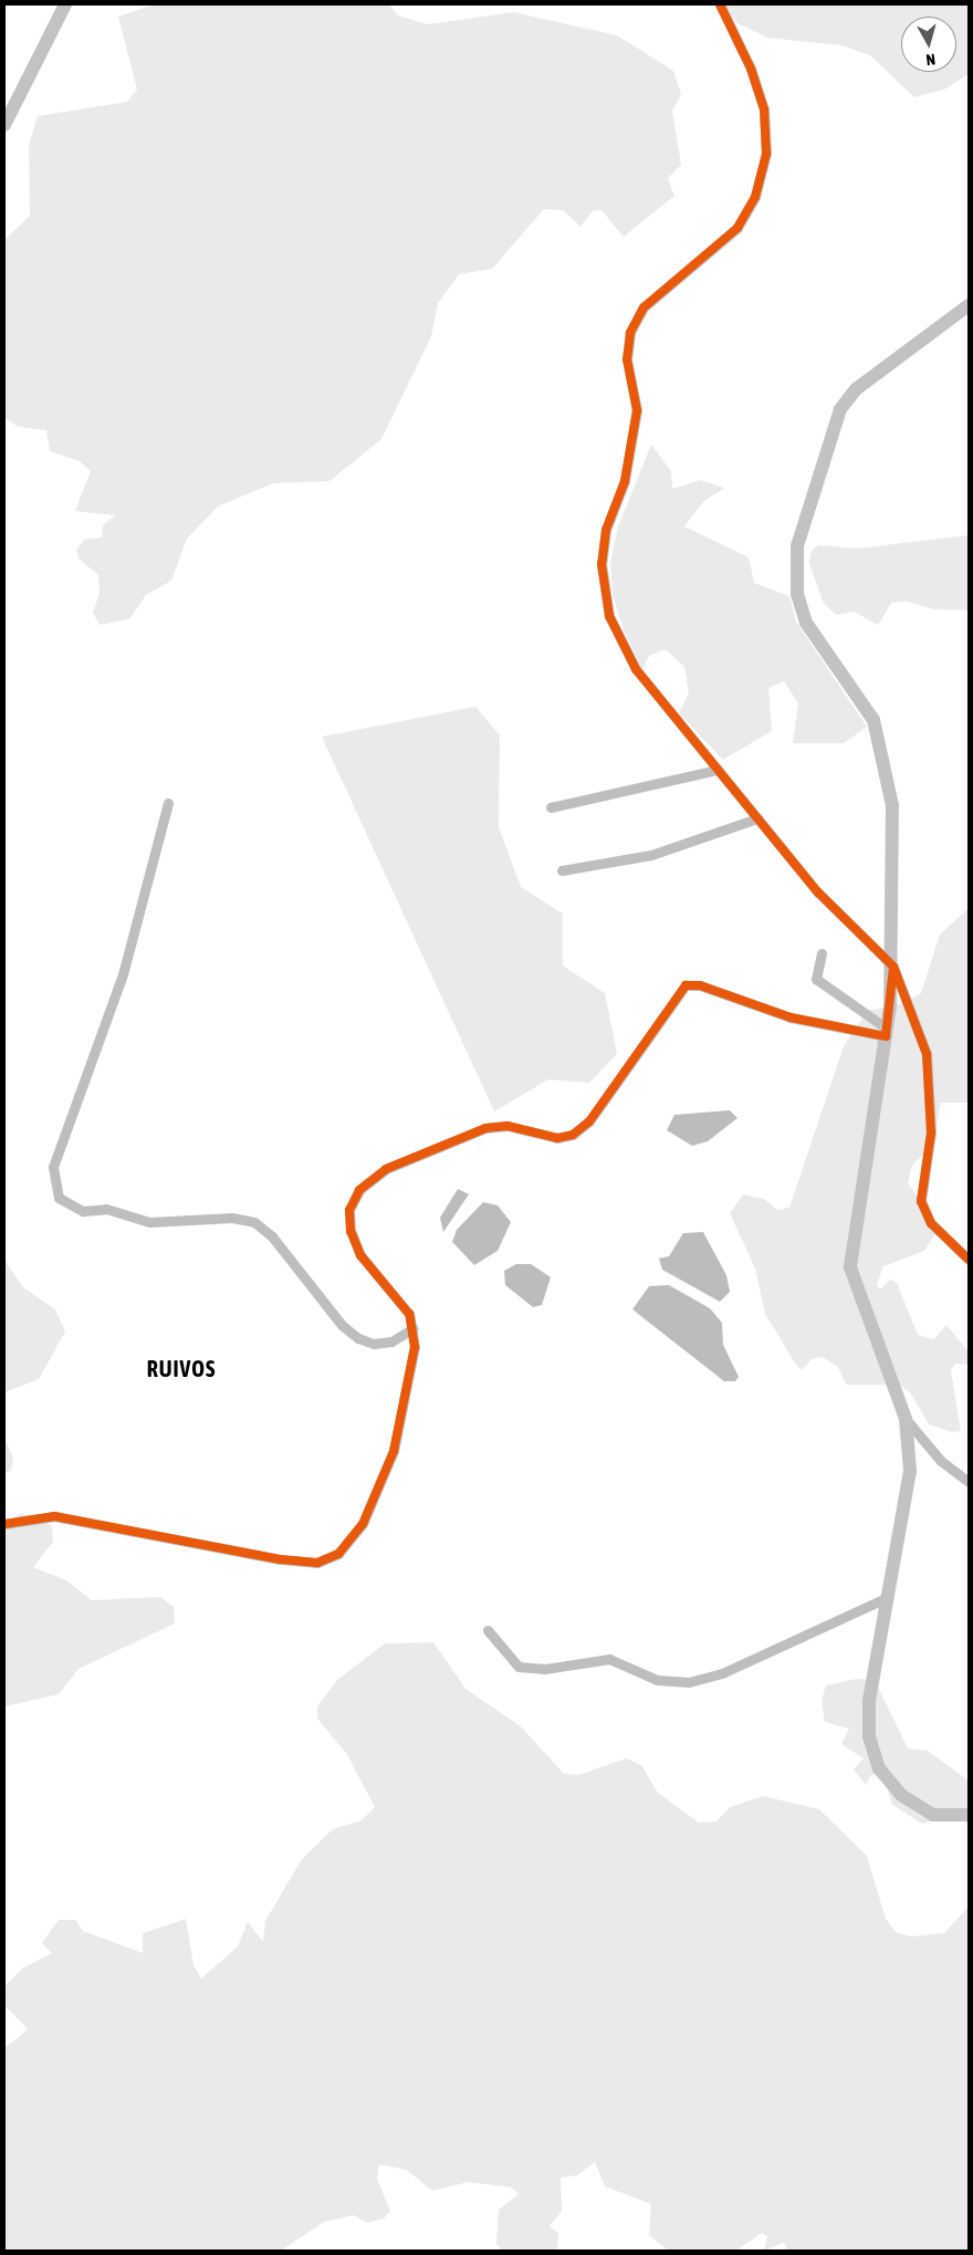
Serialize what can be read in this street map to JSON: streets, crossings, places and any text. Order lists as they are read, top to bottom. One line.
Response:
{"districts":["RUIVOS"],"north":"bottom"}
